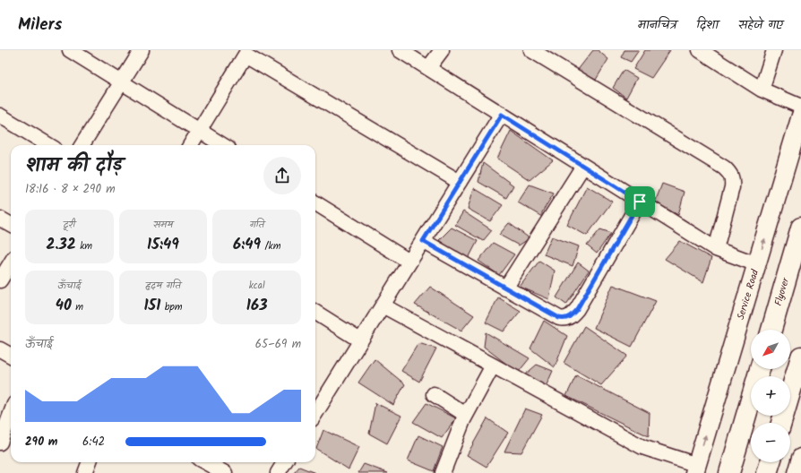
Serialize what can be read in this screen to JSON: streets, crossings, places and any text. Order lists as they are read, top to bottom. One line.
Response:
{"streets":{"highway":["Flyover"],"street":["Service Road"]},"one_way":["Service Road"],"north":"bottom left","page":{"header":"Milers","nav":["मानचित्र","दिशा","सहेजे गए"],"heading":["शाम की दौड़","18:16 · 8 × 290 m"],"stats":[["दूरी","2.32 km"],["समय","15:49"],["गति","6:49 /km"],["ऊँचाई","40 m"],["हृदय गति","151 bpm"],["kcal","163"]],"chart":["ऊँचाई","65–69 m"],"map_buttons":["+","−"],"list":[{"name":"290 m","note":"6:42"}]}}
